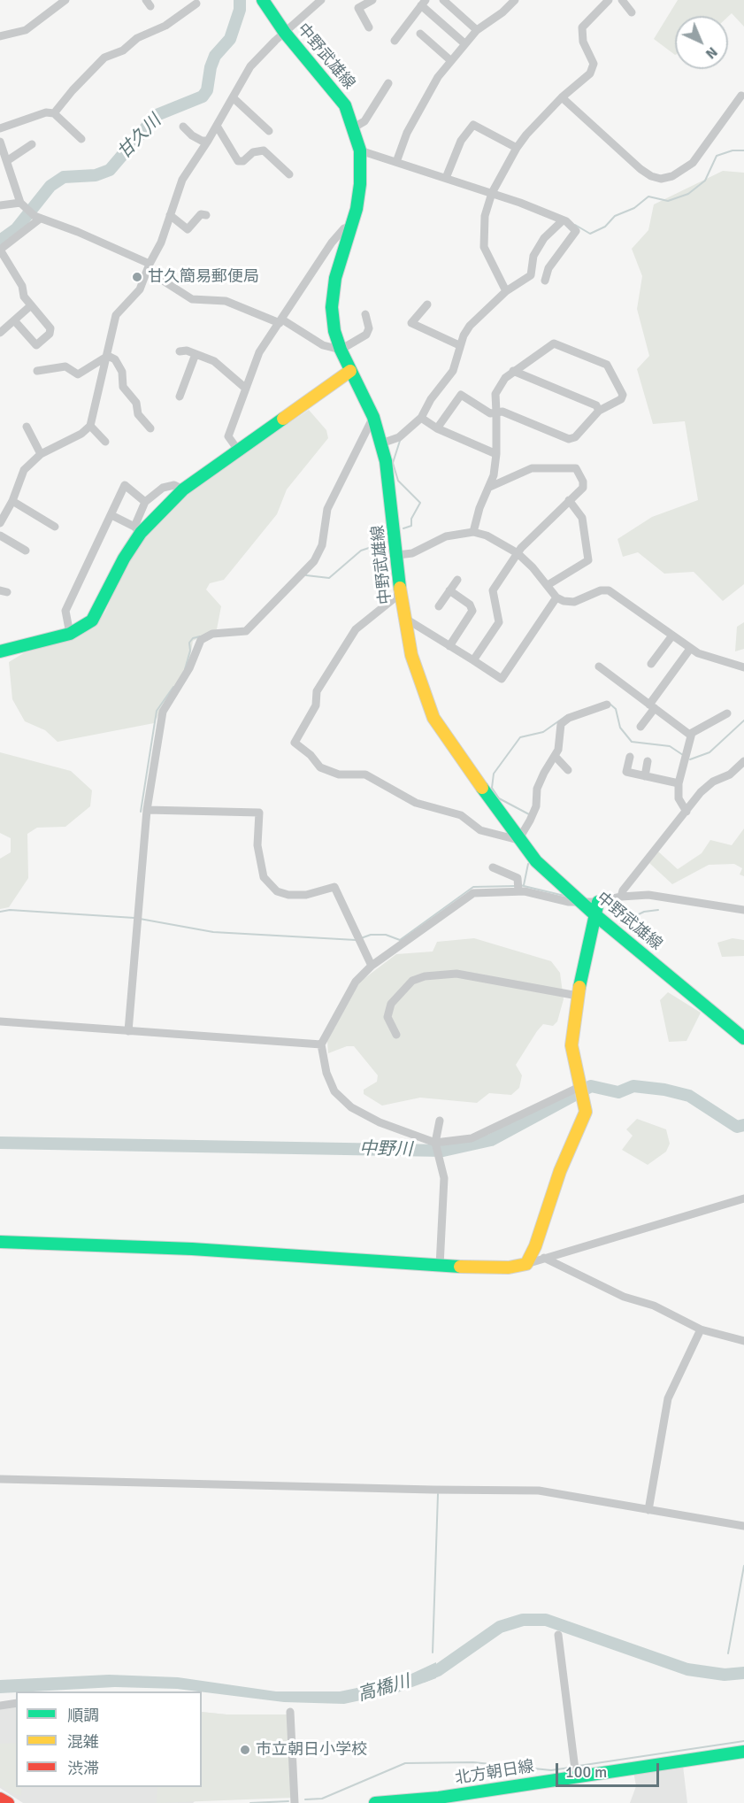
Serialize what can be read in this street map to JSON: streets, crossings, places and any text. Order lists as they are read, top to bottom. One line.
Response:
{"streets":{"main road":["中野武雄線","北方朝日線"]},"water":["甘久川","中野川","高橋川"],"places":["甘久簡易郵便局","市立朝日小学校"],"legend":["順調","混雑","渋滞"],"scale_bar":"100 m","north":"bottom right"}
